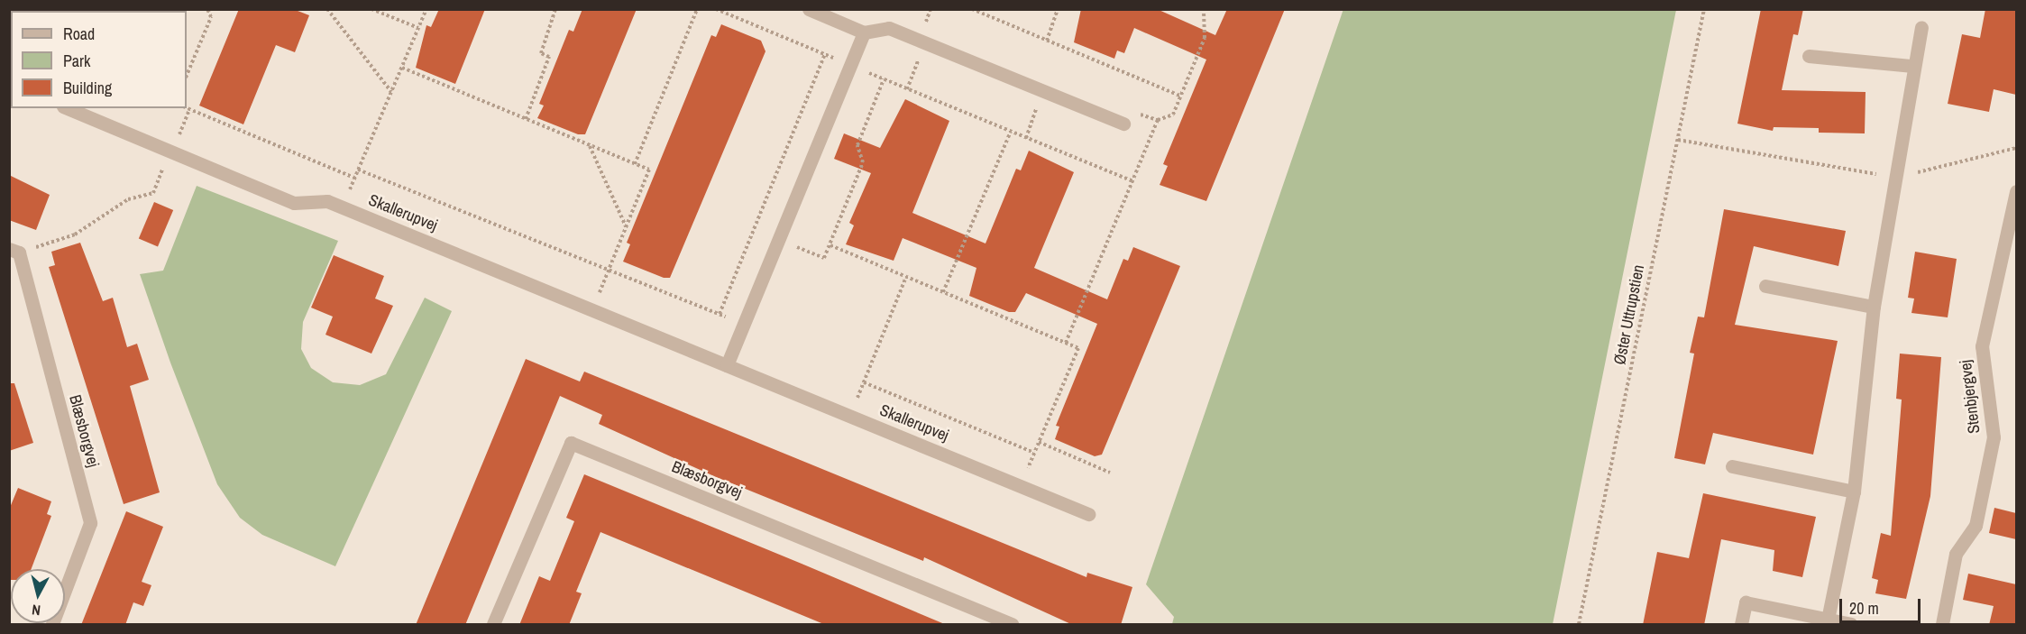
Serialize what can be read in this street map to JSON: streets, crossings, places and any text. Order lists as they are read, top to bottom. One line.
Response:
{"streets":{"street":["Skallerupvej","Stenbjergvej","Blæsborgvej"],"path":["Øster Uttrupstien"]},"legend":["Road","Park","Building"],"scale_bar":"20 m","north":"bottom"}
